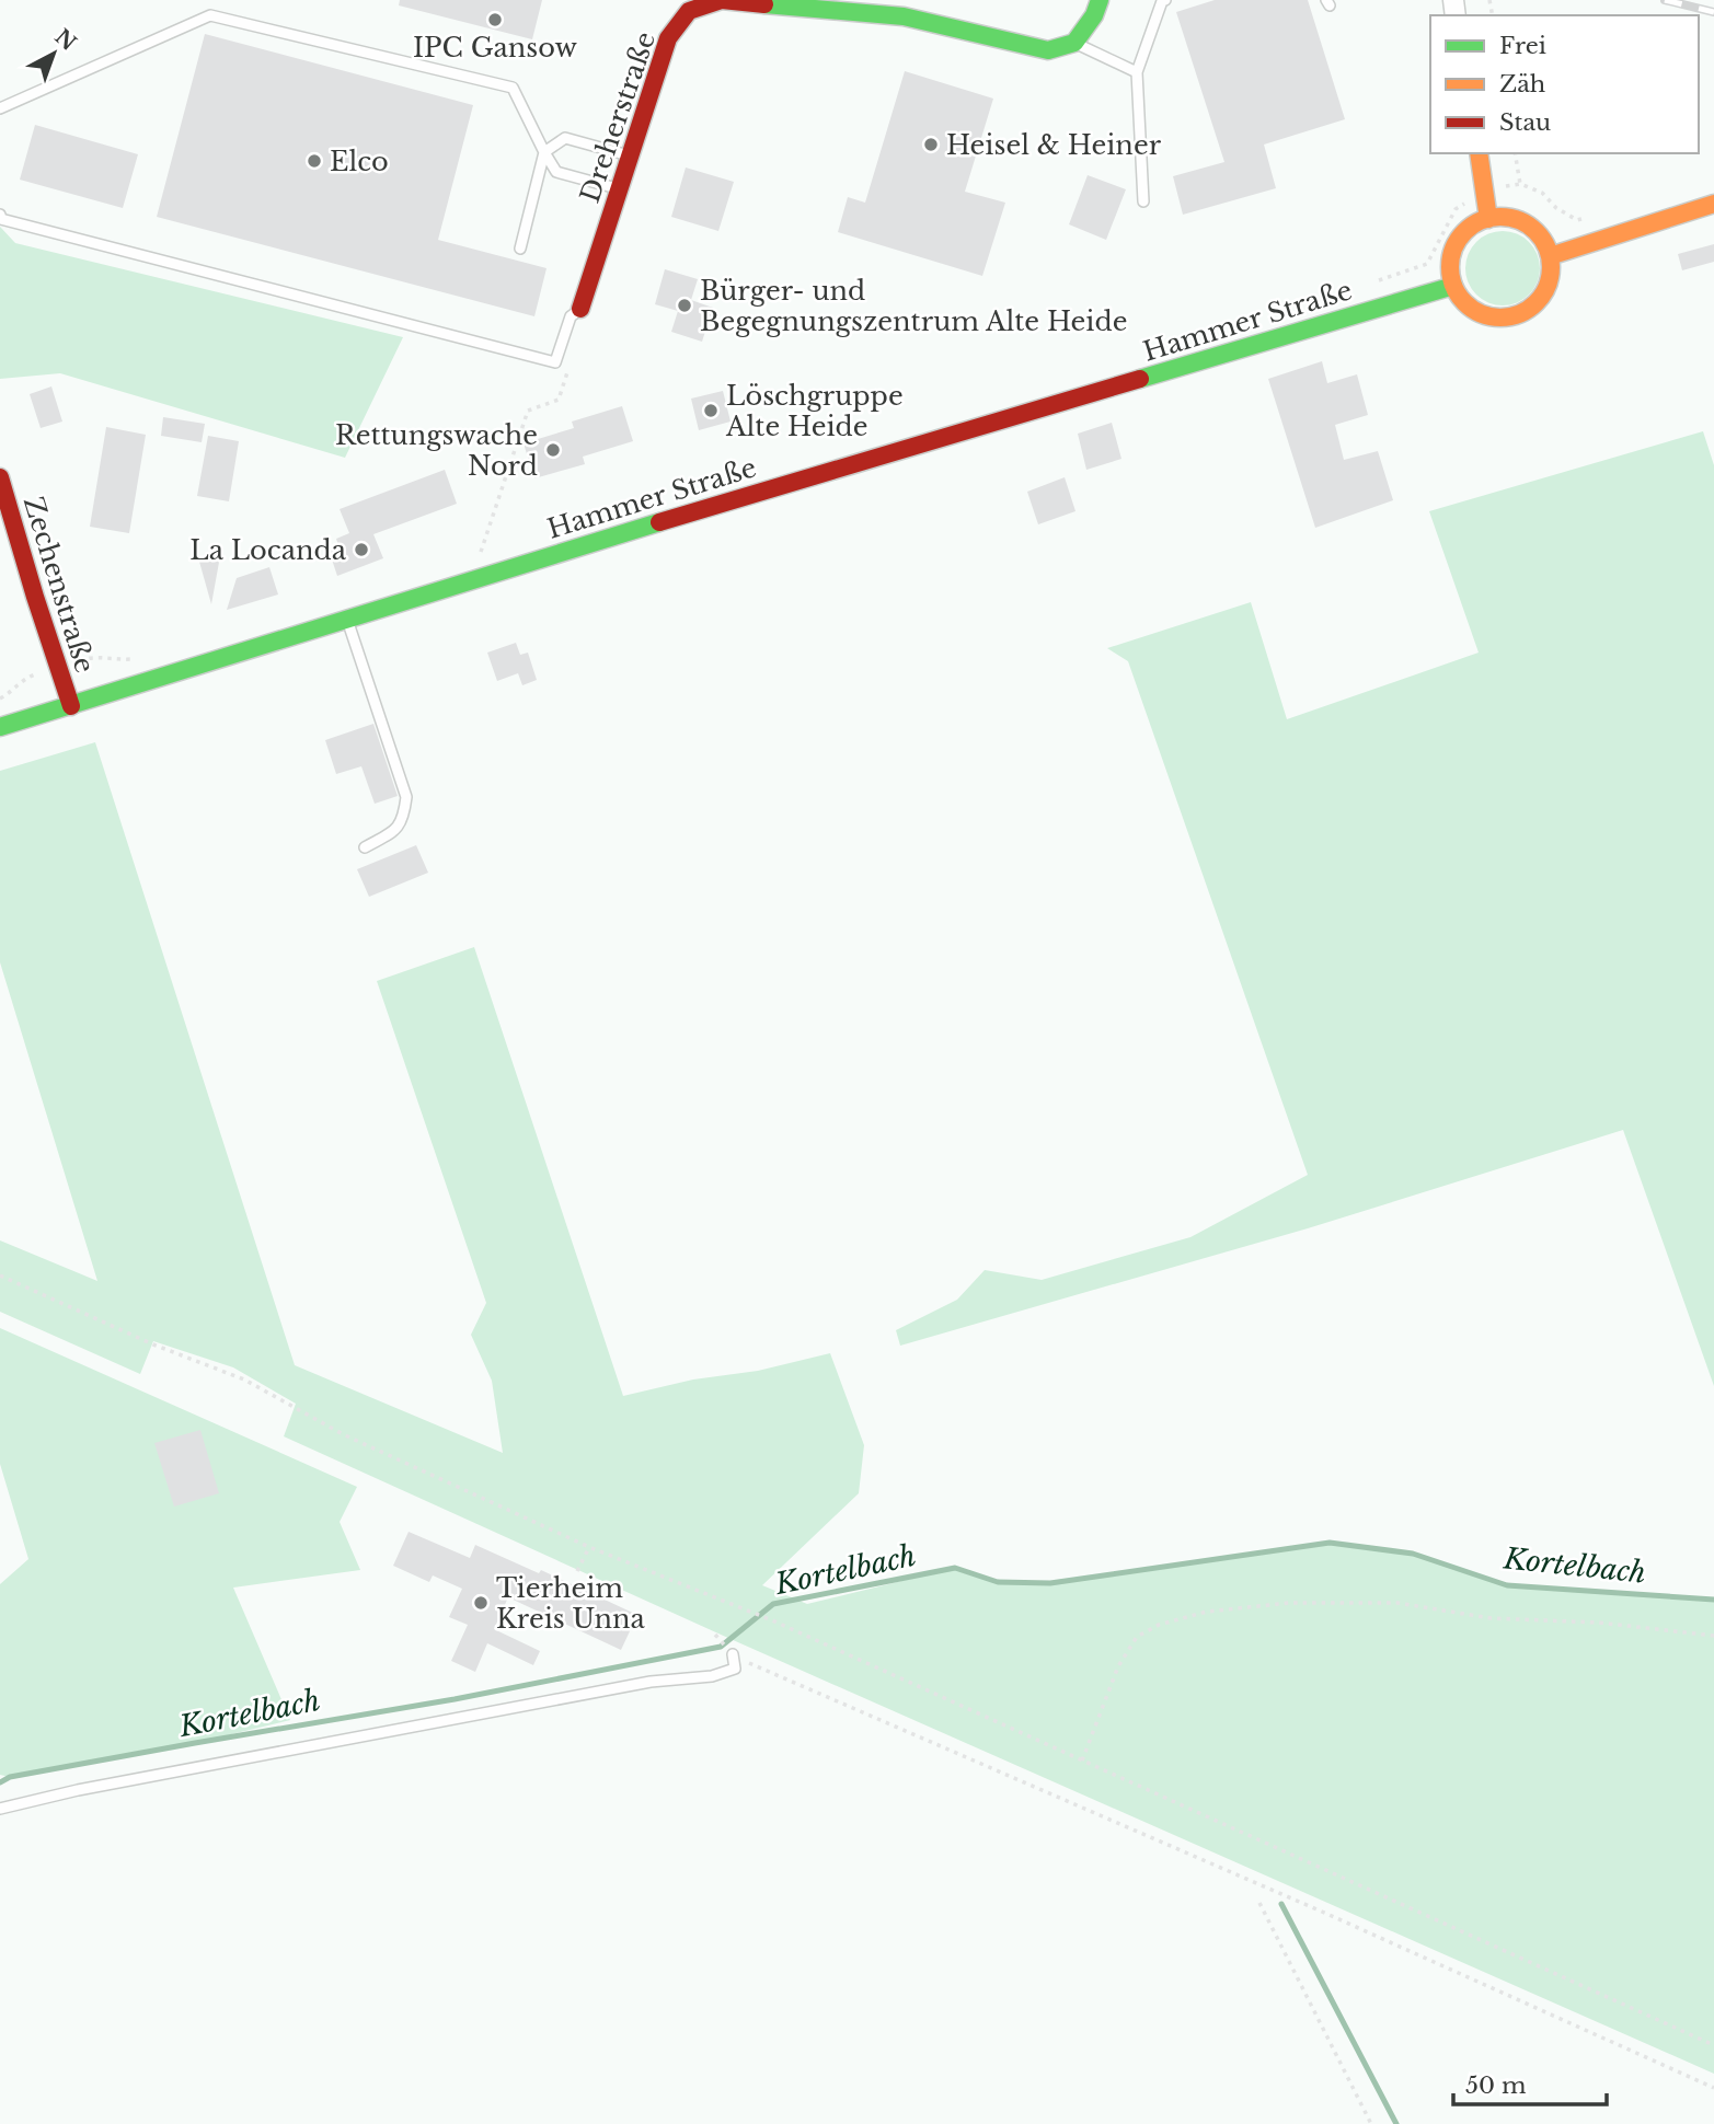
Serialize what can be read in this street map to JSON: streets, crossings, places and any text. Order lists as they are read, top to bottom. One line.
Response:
{"streets":{"main road":["Dreherstraße","Hammer Straße","Zechenstraße"]},"crossings":[["Hammer Straße","Zechenstraße"]],"water":["Kortelbach"],"places":["IPC Gansow","Heisel & Heiner","Elco","Bürger- und Begegnungszentrum Alte Heide","Löschgruppe Alte Heide","Rettungswache Nord","La Locanda","Tierheim Kreis Unna"],"legend":["Frei","Zäh","Stau"],"scale_bar":"50 m","north":"top right"}
